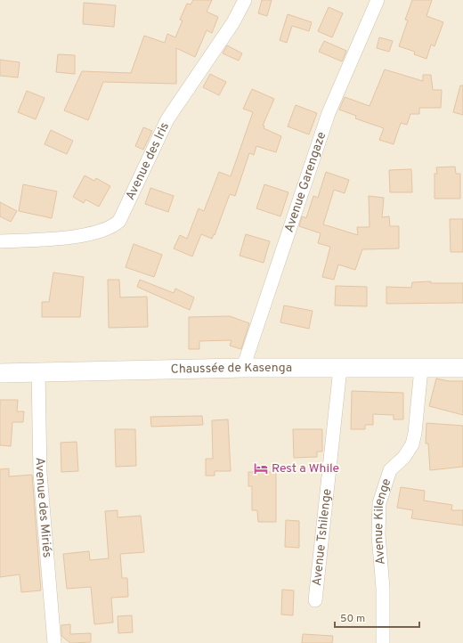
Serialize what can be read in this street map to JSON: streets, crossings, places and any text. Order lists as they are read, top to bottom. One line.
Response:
{"streets":{"main road":["Chaussée de Kasenga"],"street":["Avenue des Iris","Avenue Garengaze","Avenue des Miriés","Avenue Kilenge","Avenue Tshilenge"]},"crossings":[["Avenue Garengaze","Chaussée de Kasenga"],["Chaussée de Kasenga","Avenue des Miriés"],["Chaussée de Kasenga","Avenue Kilenge"],["Chaussée de Kasenga","Avenue Tshilenge"]],"places":{"hotel":["Rest a While"]},"scale_bar":"50 m"}
